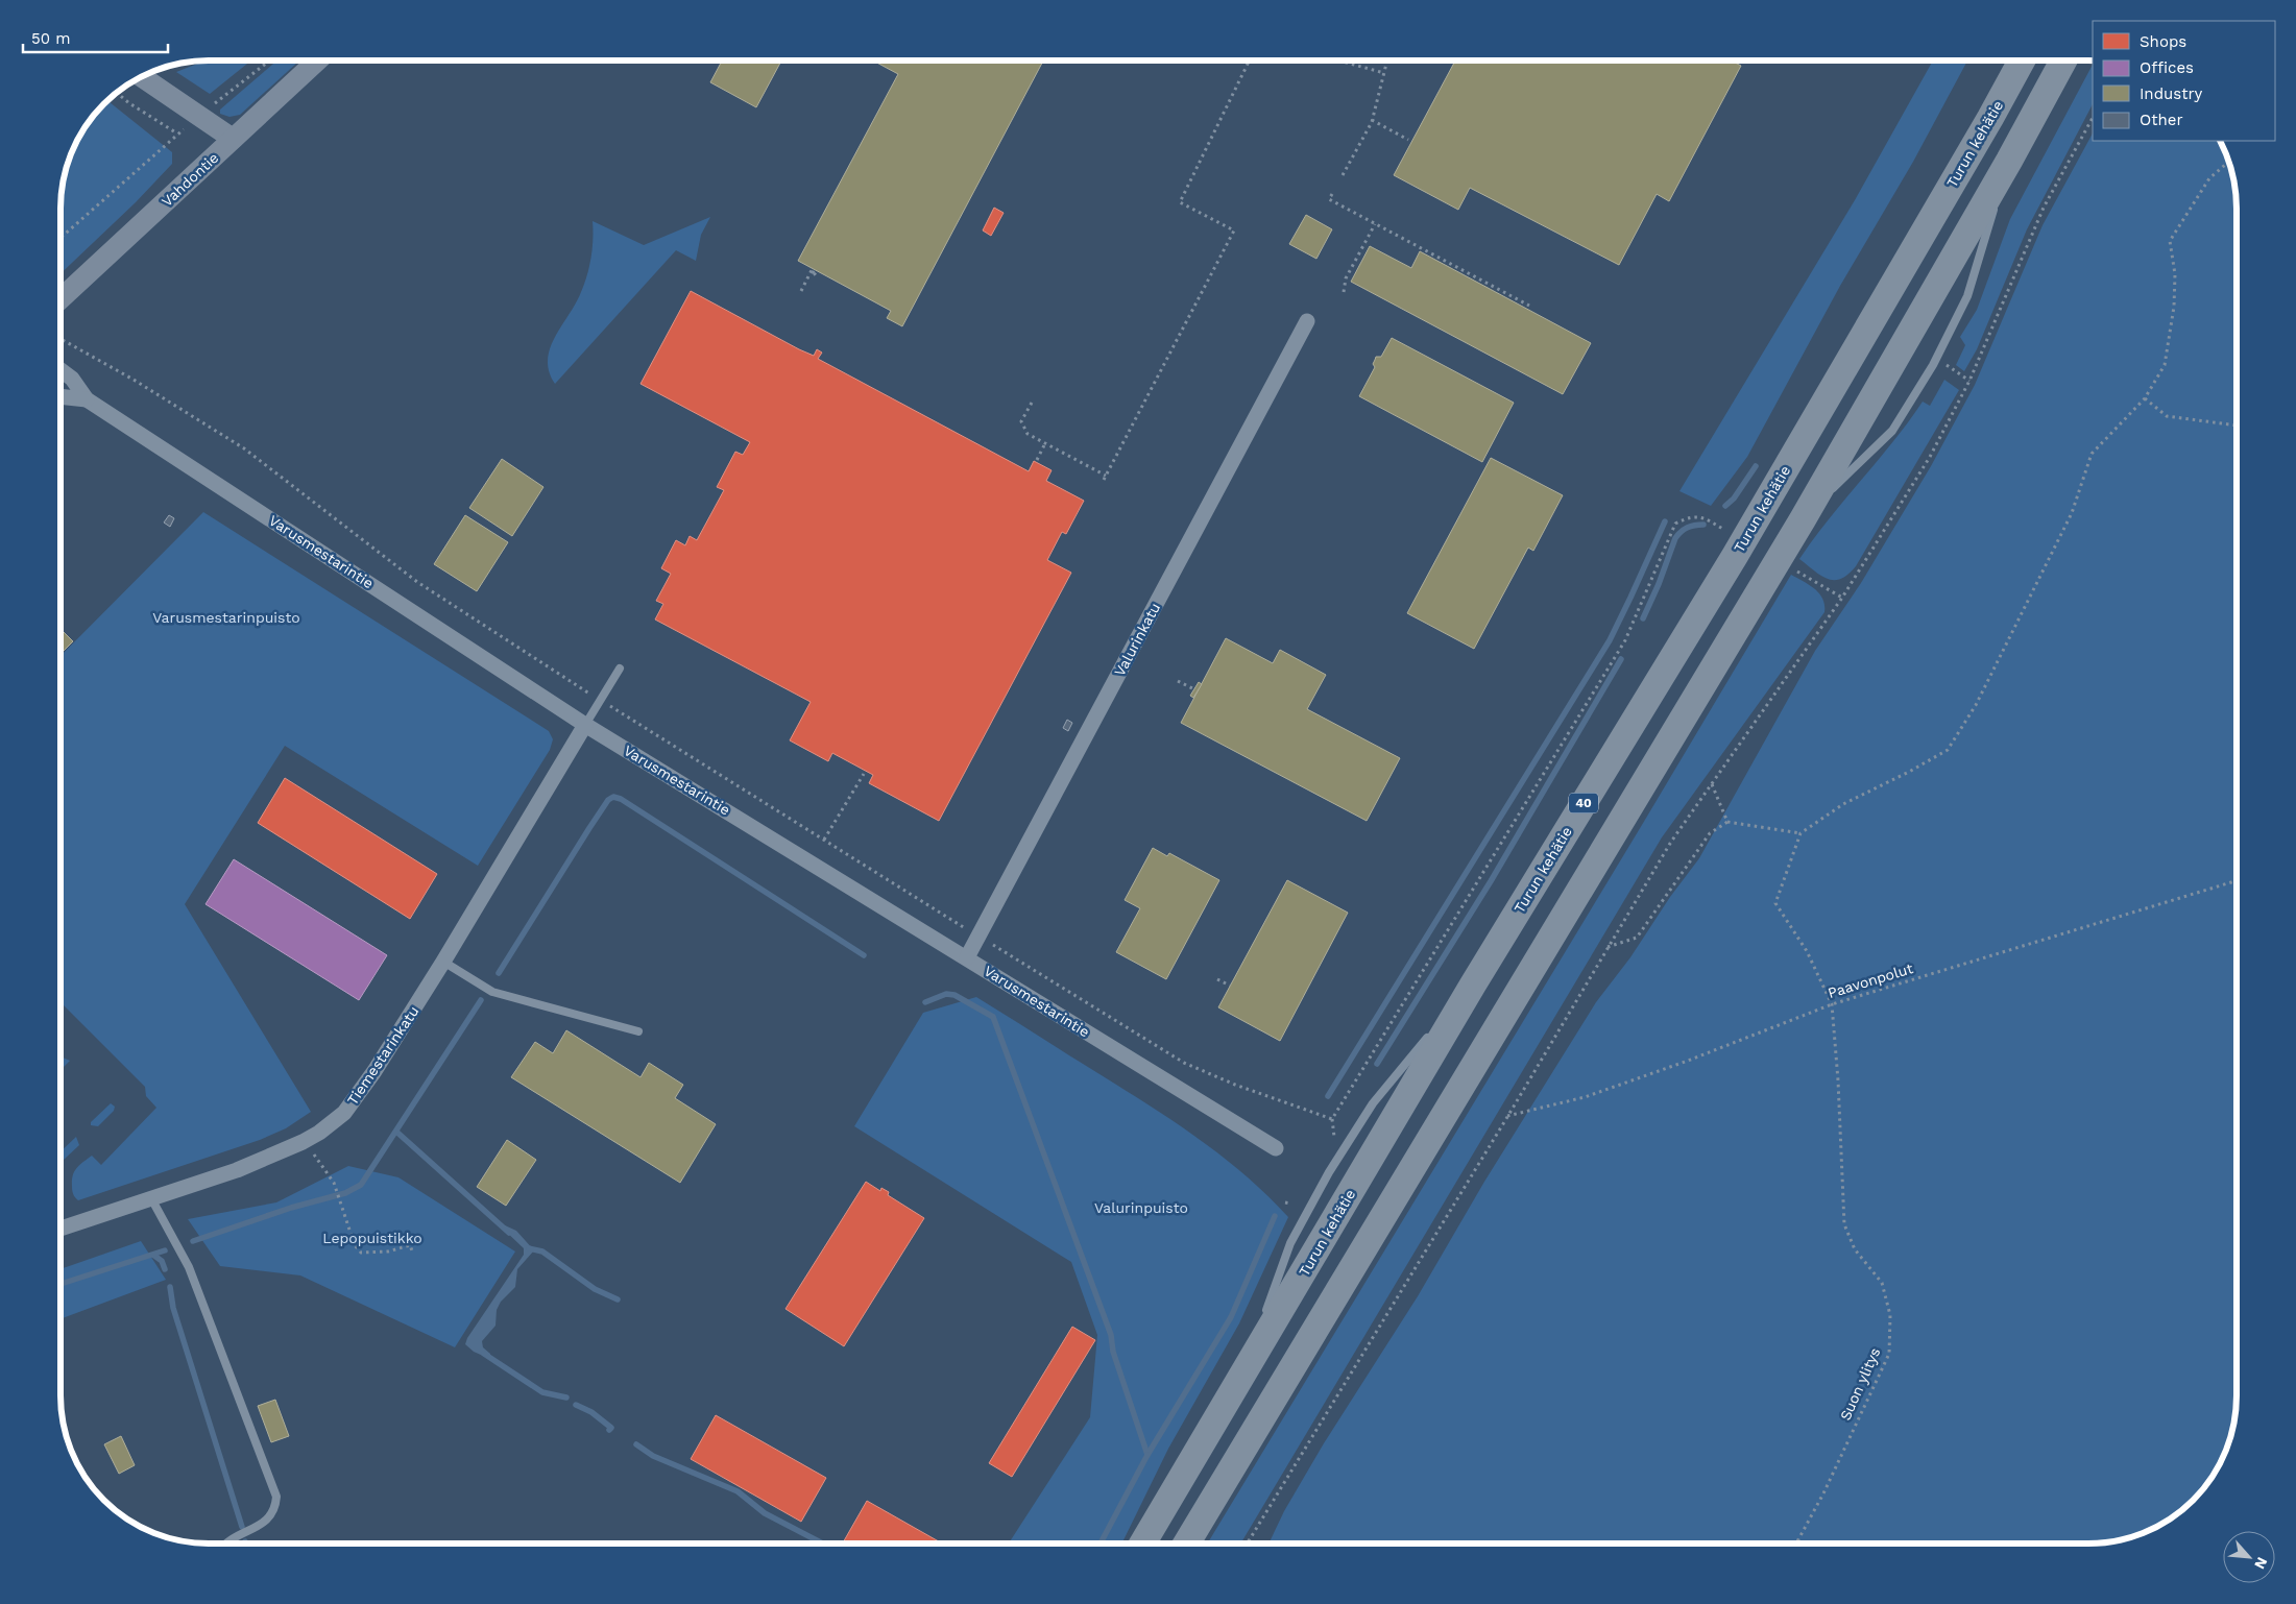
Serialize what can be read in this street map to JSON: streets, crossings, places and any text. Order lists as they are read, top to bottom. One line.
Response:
{"streets":{"highway":["Turun kehätie","40"],"street":["Vahdontie","Varusmestarintie","Valurinkatu","Tiemestarinkatu"],"path":["Paavonpolut","Suon ylitys"]},"crossings":[["Varusmestarintie","Valurinkatu"],["Varusmestarintie","Tiemestarinkatu"],["Paavonpolut","Suon ylitys"]],"parks":["Varusmestarinpuisto","Valurinpuisto","Lepopuistikko"],"legend":["Shops","Offices","Industry","Other"],"scale_bar":"50 m","north":"bottom right"}
